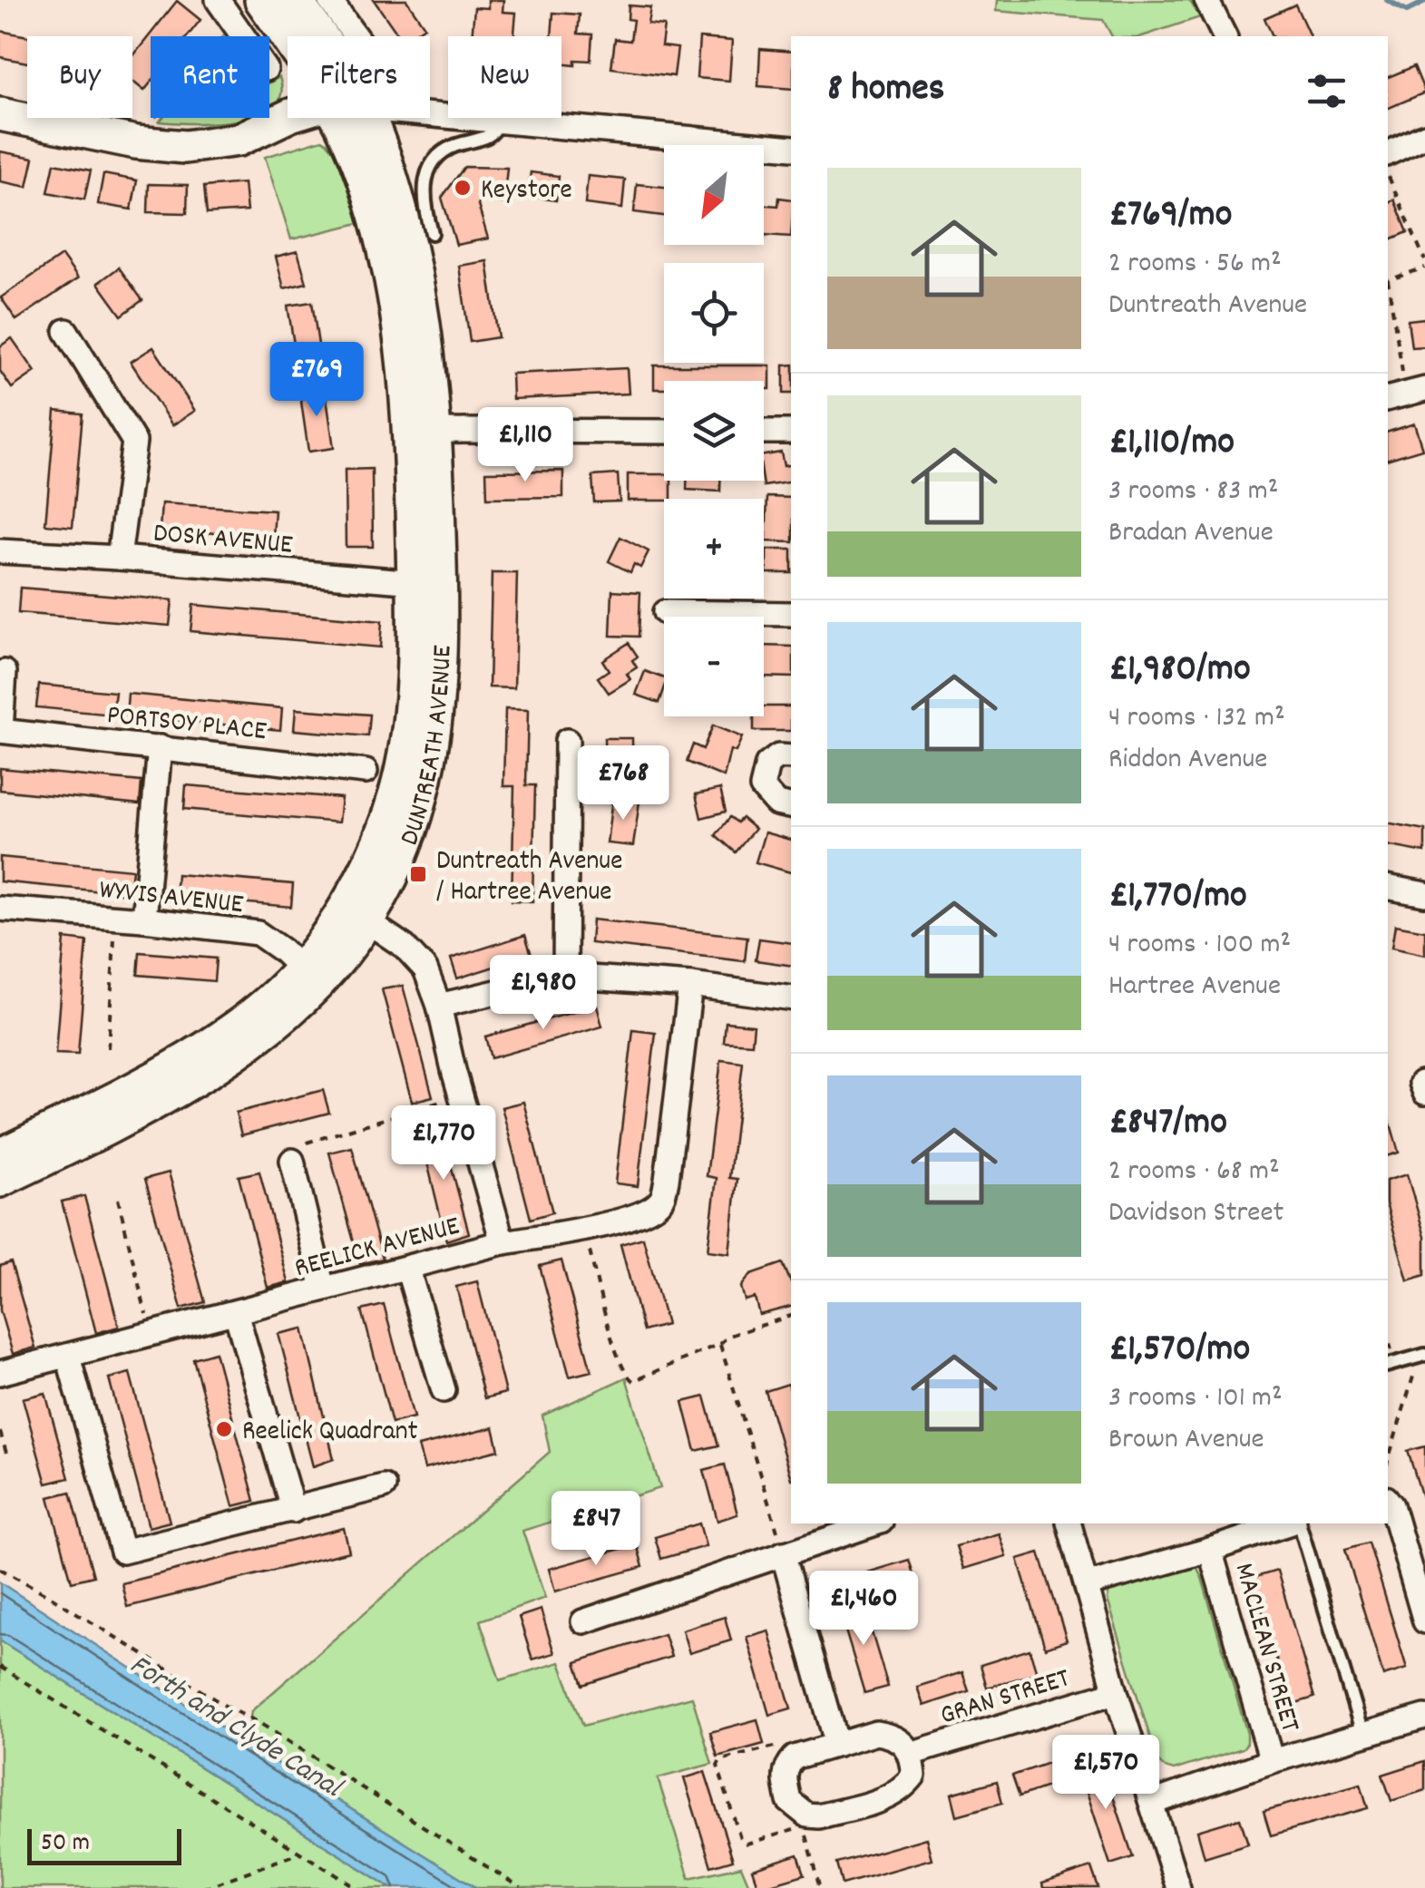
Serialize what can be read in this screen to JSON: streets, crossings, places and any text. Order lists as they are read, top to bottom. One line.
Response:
{"streets":{"street":["DOSK AVENUE","PORTSOY PLACE","DUNTREATH AVENUE","WYVIS AVENUE","REELICK AVENUE","MACLEAN STREET","GRAN STREET"]},"crossings":[["DOSK AVENUE","DUNTREATH AVENUE"],["DUNTREATH AVENUE","WYVIS AVENUE"]],"water":["Forth and Clyde Canal"],"places":{"other":["Keystore","Reelick Quadrant"],"transit":["Duntreath Avenue / Hartree Avenue"]},"scale_bar":"50 m","north":"bottom left","page":{"chip":["Buy","Rent","Filters","New"],"heading":"8 homes","map_buttons":["+","−"],"list":[{"name":"£769/mo","note":"2 rooms · 56 m² · Duntreath Avenue"},{"name":"£1,110/mo","note":"3 rooms · 83 m² · Bradan Avenue"},{"name":"£1,980/mo","note":"4 rooms · 132 m² · Riddon Avenue"},{"name":"£1,770/mo","note":"4 rooms · 100 m² · Hartree Avenue"},{"name":"£847/mo","note":"2 rooms · 68 m² · Davidson Street"},{"name":"£1,570/mo","note":"3 rooms · 101 m² · Brown Avenue"}],"price":["£769","£1,110","£768","£1,980","£1,770","£847","£1,460","£1,570"],"scale":"50 m"}}
